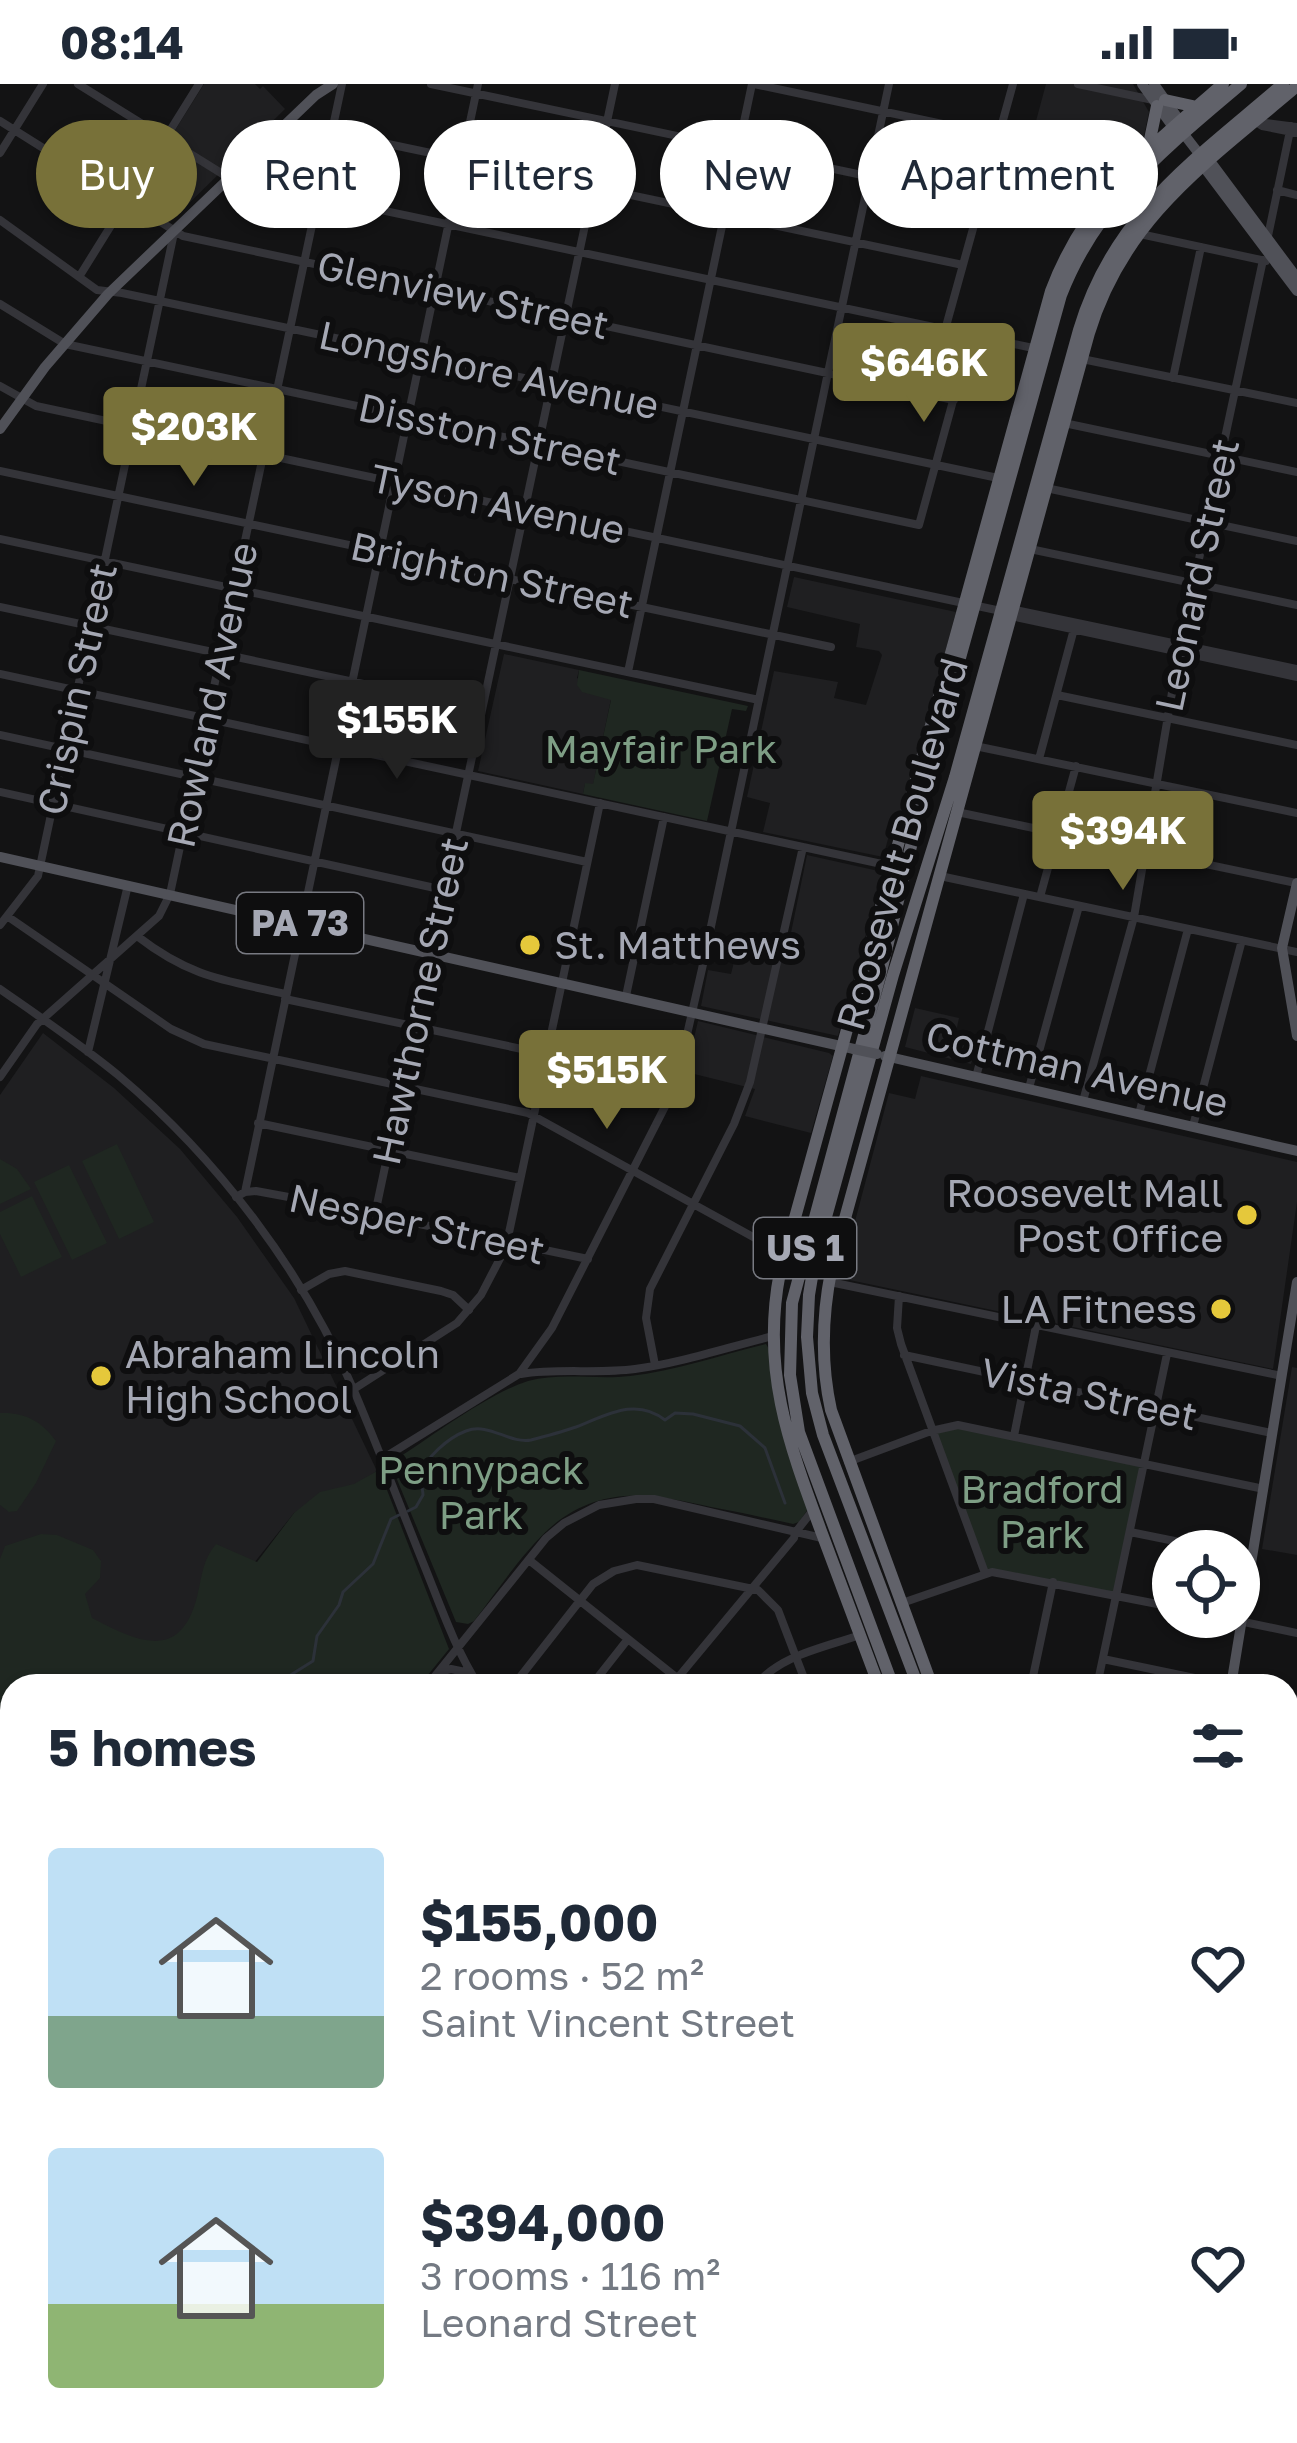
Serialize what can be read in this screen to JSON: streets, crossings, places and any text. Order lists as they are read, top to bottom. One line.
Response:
{"streets":{"highway":["Roosevelt Boulevard","US 1"],"main road":["PA 73","Cottman Avenue"],"street":["Glenview Street","Longshore Avenue","Disston Street","Tyson Avenue","Brighton Street","Leonard Street","Crispin Street","Rowland Avenue","Hawthorne Street","Nesper Street","Vista Street"]},"crossings":[["Glenview Street","Crispin Street"],["Glenview Street","Rowland Avenue"],["Glenview Street","Hawthorne Street"],["Longshore Avenue","Disston Street"],["Longshore Avenue","Crispin Street"],["Longshore Avenue","Rowland Avenue"],["Longshore Avenue","Roosevelt Boulevard"],["Longshore Avenue","Hawthorne Street"],["Disston Street","Crispin Street"],["Disston Street","Rowland Avenue"],["Disston Street","Hawthorne Street"],["Tyson Avenue","Leonard Street"],["Tyson Avenue","Crispin Street"],["Tyson Avenue","Rowland Avenue"],["Tyson Avenue","Roosevelt Boulevard"],["Tyson Avenue","Hawthorne Street"],["Brighton Street","Crispin Street"],["Brighton Street","Rowland Avenue"],["Brighton Street","Hawthorne Street"],["Leonard Street","Cottman Avenue"],["Crispin Street","Cottman Avenue"],["Rowland Avenue","Cottman Avenue"],["Roosevelt Boulevard","Cottman Avenue"],["Hawthorne Street","Cottman Avenue"],["Hawthorne Street","Nesper Street"]],"parks":["Mayfair Park","Pennypack Park","Bradford Park"],"places":["St. Matthews","Roosevelt Mall Post Office","LA Fitness","Abraham Lincoln High School"],"page":{"status":"08:14","chip":["Buy","Rent","Filters","New","Apartment"],"price":["$646K","$203K","$155K","$394K","$515K"],"heading":"5 homes","list":[{"name":"$155,000","note":"2 rooms · 52 m² · Saint Vincent Street"},{"name":"$394,000","note":"3 rooms · 116 m² · Leonard Street"}]}}
